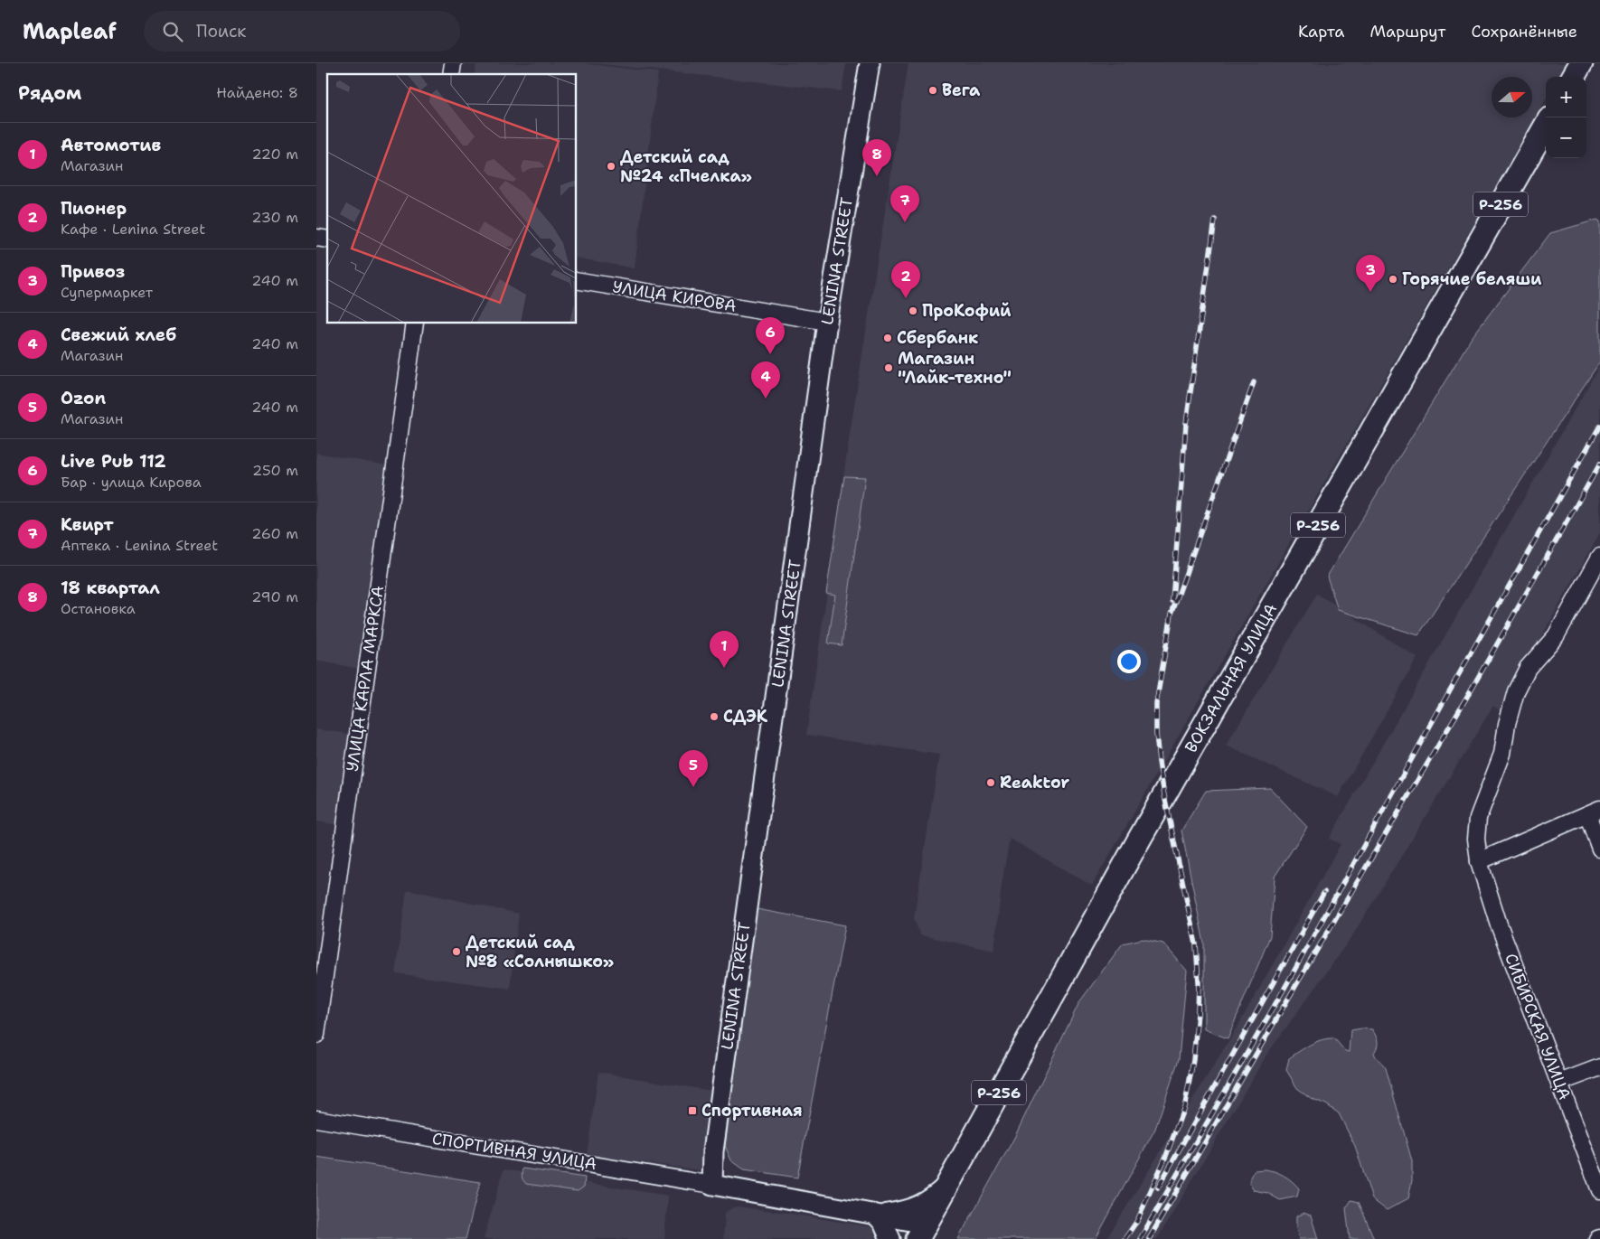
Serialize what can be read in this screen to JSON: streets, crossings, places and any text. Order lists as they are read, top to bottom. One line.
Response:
{"streets":{"highway":["Р-256","ВОКЗАЛЬНАЯ УЛИЦА"],"main road":["LENINA STREET"],"street":["УЛИЦА КИРОВА","УЛИЦА КАРЛА МАРКСА","СИБИРСКАЯ УЛИЦА","СПОРТИВНАЯ УЛИЦА"]},"crossings":[["LENINA STREET","УЛИЦА КИРОВА"],["LENINA STREET","СПОРТИВНАЯ УЛИЦА"]],"places":{"other":["Вега","Детский сад №24 «Пчелка»","Горячие беляши","ПроКофий","Сбербанк","Магазин \"Лайк-техно\"","СДЭК","Reaktor","Детский сад №8 «Солнышко»"],"transit":["Спортивная"]},"north":"right","page":{"header":"Mapleaf","search":"Поиск","nav":["Карта","Маршрут","Сохранённые"],"heading":["Рядом","Найдено: 8"],"map_buttons":["+","−"],"list":[{"mark":"1","name":"Автомотив","note":"Магазин","value":"220 m"},{"mark":"2","name":"Пионер","note":"Кафе · Lenina Street","value":"230 m"},{"mark":"3","name":"Привоз","note":"Супермаркет","value":"240 m"},{"mark":"4","name":"Свежий хлеб","note":"Магазин","value":"240 m"},{"mark":"5","name":"Ozon","note":"Магазин","value":"240 m"},{"mark":"6","name":"Live Pub 112","note":"Бар · улица Кирова","value":"250 m"},{"mark":"7","name":"Квирт","note":"Аптека · Lenina Street","value":"260 m"},{"mark":"8","name":"18 квартал","note":"Остановка","value":"290 m"}],"pins":["8","7","3","2","6","4","1","5"]}}
